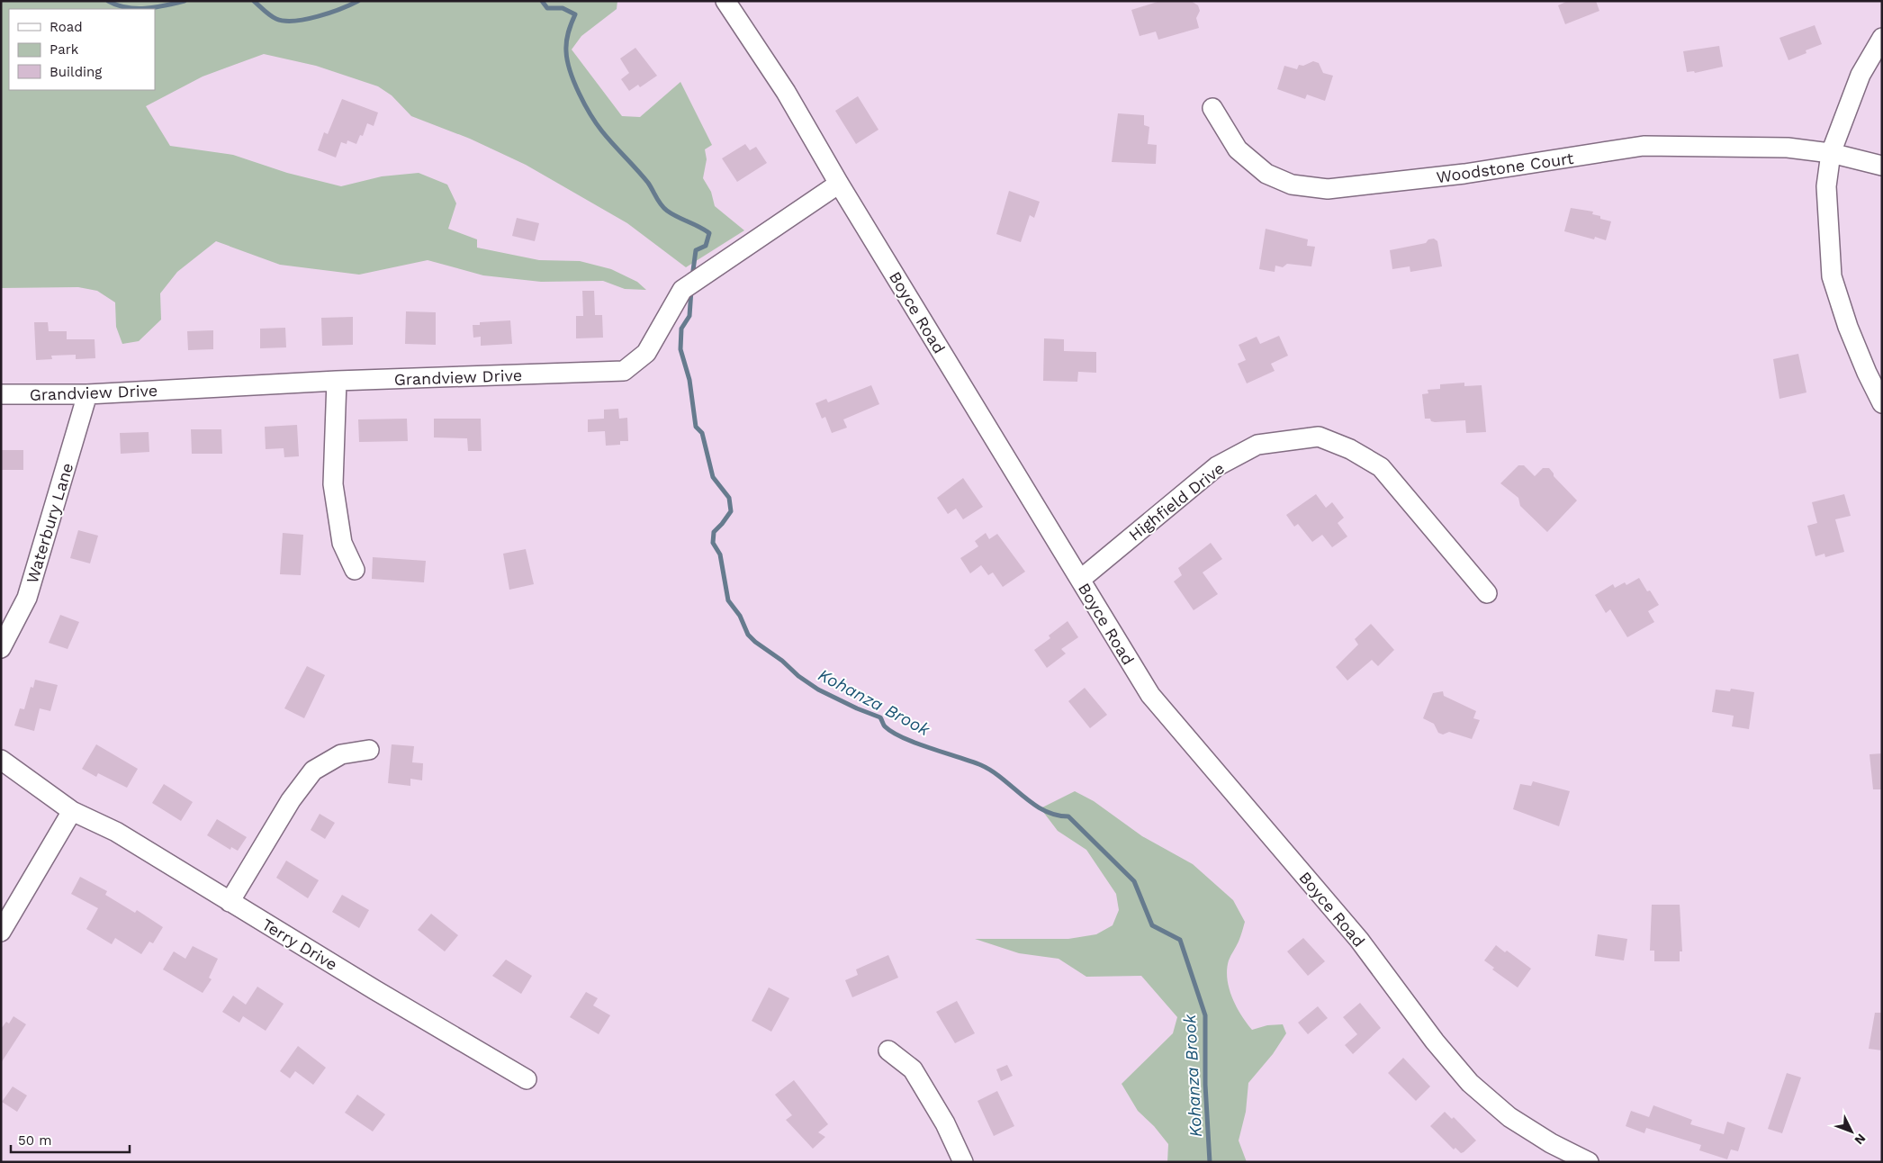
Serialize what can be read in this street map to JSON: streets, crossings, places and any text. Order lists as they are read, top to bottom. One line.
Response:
{"streets":{"street":["Woodstone Court","Boyce Road","Grandview Drive","Highfield Drive","Waterbury Lane","Terry Drive"]},"crossings":[["Boyce Road","Grandview Drive"],["Boyce Road","Highfield Drive"],["Grandview Drive","Waterbury Lane"]],"water":["Kohanza Brook"],"legend":["Road","Park","Building"],"scale_bar":"50 m","north":"bottom right"}
